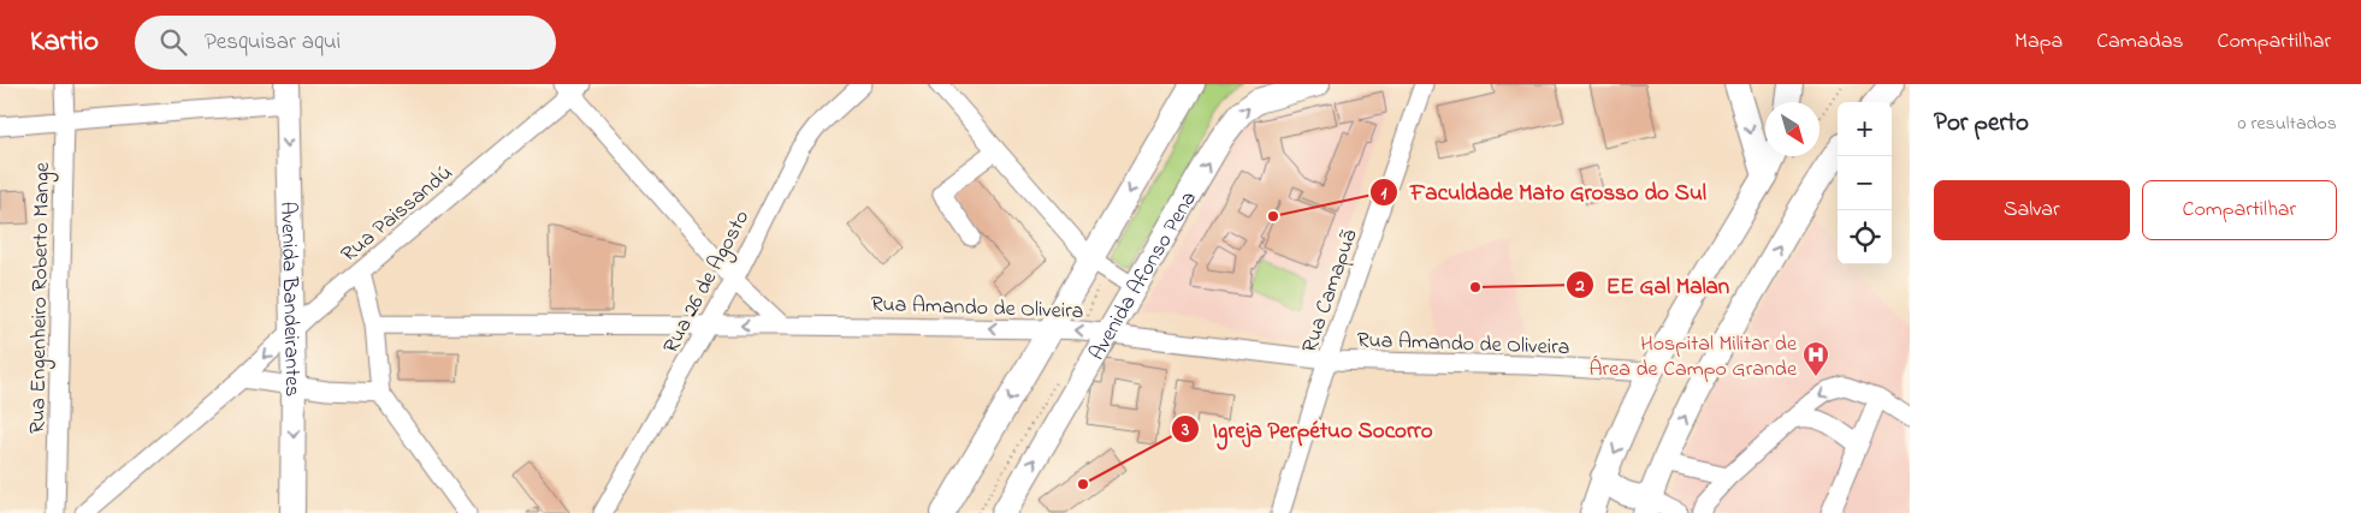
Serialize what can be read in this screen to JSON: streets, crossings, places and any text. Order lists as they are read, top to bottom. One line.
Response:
{"streets":{"main road":["Avenida Afonso Pena","Avenida Bandeirantes"],"street":["Rua Paissandú","Rua 26 de Agosto","Rua Camapuã","Rua Engenheiro Roberto Mange","Rua Amando de Oliveira"]},"crossings":[["Rua Paissandú","Avenida Bandeirantes"],["Avenida Afonso Pena","Rua Amando de Oliveira"],["Rua 26 de Agosto","Rua Amando de Oliveira"],["Rua Camapuã","Rua Amando de Oliveira"]],"one_way":["Avenida Bandeirantes"],"places":{"other":["Faculdade Mato Grosso do Sul","EE Gal Malan","Igreja Perpétuo Socorro"],"hospital":["Hospital Militar de Área de Campo Grande"]},"north":"bottom right","page":{"header":"Kartio","search":"Pesquisar aqui","nav":["Mapa","Camadas","Compartilhar"],"heading":["Por perto","0 resultados"],"map_buttons":["+","−"],"buttons":["Salvar","Compartilhar"]}}
